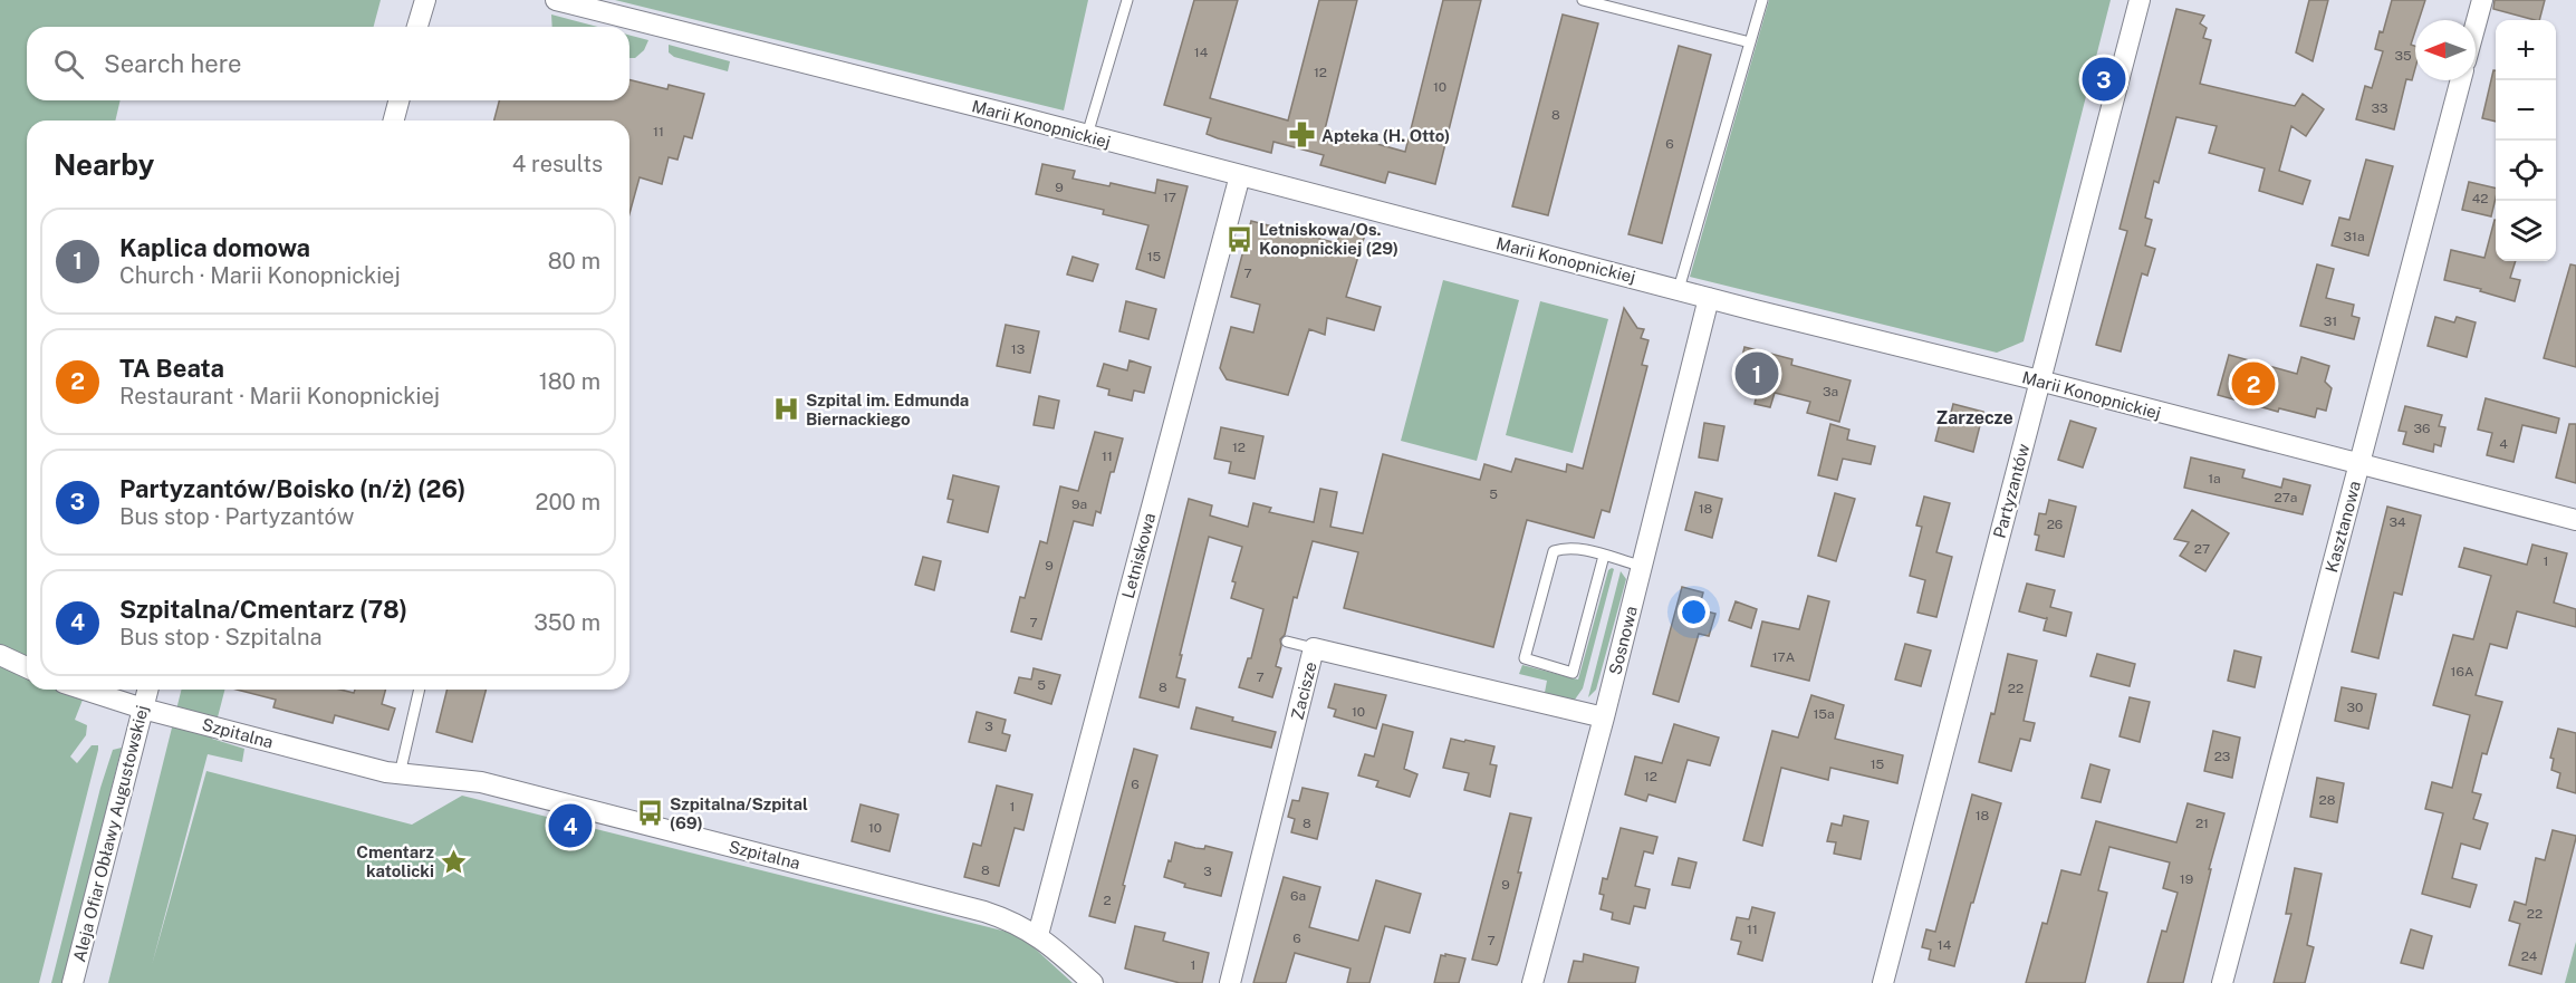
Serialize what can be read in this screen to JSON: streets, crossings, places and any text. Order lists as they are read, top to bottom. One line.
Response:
{"streets":{"street":["Marii Konopnickiej","Partyzantów","Kasztanowa","Letniskowa","Sosnowa","Zacisze","Szpitalna","Aleja Ofiar Obławy Augustowskiej"]},"crossings":[["Marii Konopnickiej","Partyzantów"],["Marii Konopnickiej","Kasztanowa"],["Marii Konopnickiej","Letniskowa"],["Marii Konopnickiej","Sosnowa"],["Letniskowa","Szpitalna"],["Sosnowa","Zacisze"],["Szpitalna","Aleja Ofiar Obławy Augustowskiej"]],"districts":["Zarzecze"],"places":{"pharmacy":["Apteka (H. Otto)"],"bus stop":["Letniskowa/Os. Konopnickiej (29)","Szpitalna/Szpital (69)"],"hospital":["Szpital im. Edmunda Biernackiego"],"place":["Cmentarz katolicki"]},"house_numbers":["14","35","12","10","33","8","11","6","9","17","42","31a","15","7","31","13","3a","36","4","12","11","1a","5","27a","9a","18","34","26","27","1","9","7","17A","16A","7","5","8","22","30","10","15a","3","23","15","12","6","28","1","18","8","21","10","8","3","19","9","6a","2","22","11","6","7","14","24","1"],"north":"left","page":{"map_buttons":["+","−"],"search":"Search here","pins":["3","1","2","4"],"heading":["Nearby","4 results"],"list":[{"mark":"1","name":"Kaplica domowa","note":"Church · Marii Konopnickiej","value":"80 m"},{"mark":"2","name":"TA Beata","note":"Restaurant · Marii Konopnickiej","value":"180 m"},{"mark":"3","name":"Partyzantów/Boisko (n/ż) (26)","note":"Bus stop · Partyzantów","value":"200 m"},{"mark":"4","name":"Szpitalna/Cmentarz (78)","note":"Bus stop · Szpitalna","value":"350 m"}]}}
